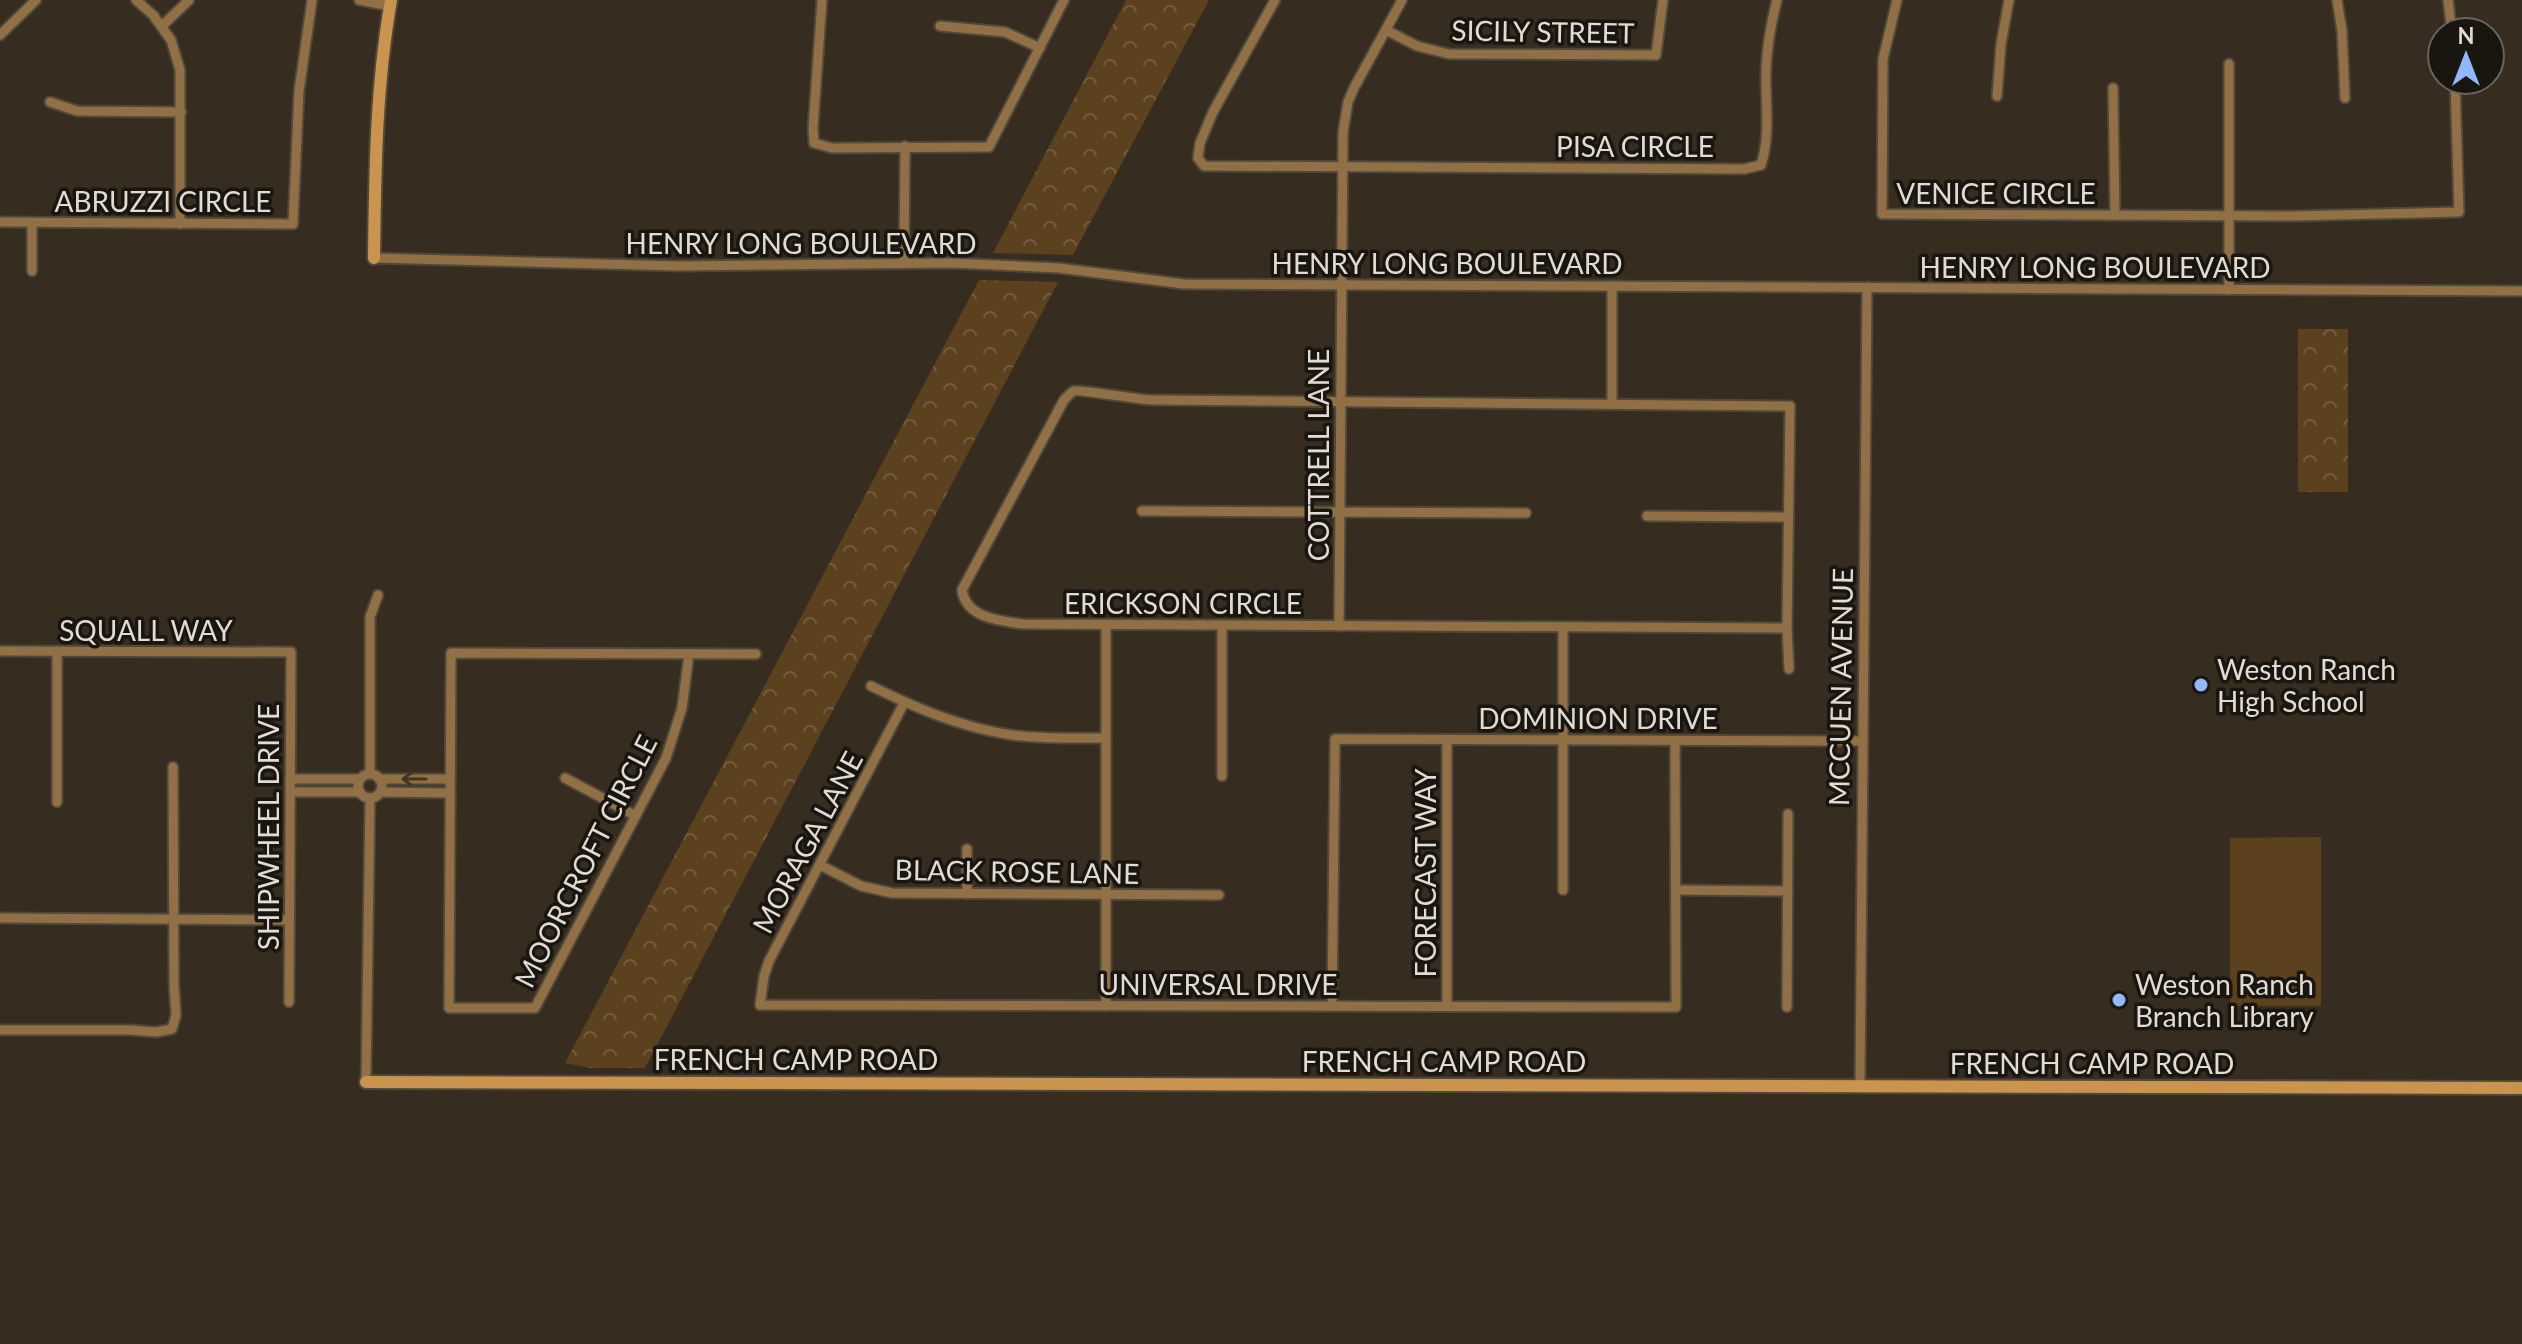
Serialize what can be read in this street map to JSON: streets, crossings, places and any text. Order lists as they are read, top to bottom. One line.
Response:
{"streets":{"street":["SICILY STREET","PISA CIRCLE","VENICE CIRCLE","ABRUZZI CIRCLE","HENRY LONG BOULEVARD","COTTRELL LANE","ERICKSON CIRCLE","SQUALL WAY","MCCUEN AVENUE","DOMINION DRIVE","SHIPWHEEL DRIVE","MORAGA LANE","MOORCROFT CIRCLE","BLACK ROSE LANE","FORECAST WAY","UNIVERSAL DRIVE","FRENCH CAMP ROAD"]},"crossings":[["HENRY LONG BOULEVARD","COTTRELL LANE"],["HENRY LONG BOULEVARD","MCCUEN AVENUE"],["COTTRELL LANE","ERICKSON CIRCLE"],["SQUALL WAY","SHIPWHEEL DRIVE"],["MCCUEN AVENUE","DOMINION DRIVE"],["MCCUEN AVENUE","FRENCH CAMP ROAD"],["DOMINION DRIVE","FORECAST WAY"],["DOMINION DRIVE","UNIVERSAL DRIVE"],["MORAGA LANE","BLACK ROSE LANE"],["MORAGA LANE","UNIVERSAL DRIVE"],["FORECAST WAY","UNIVERSAL DRIVE"]],"places":["Weston Ranch High School","Weston Ranch Branch Library"],"north":"top"}
